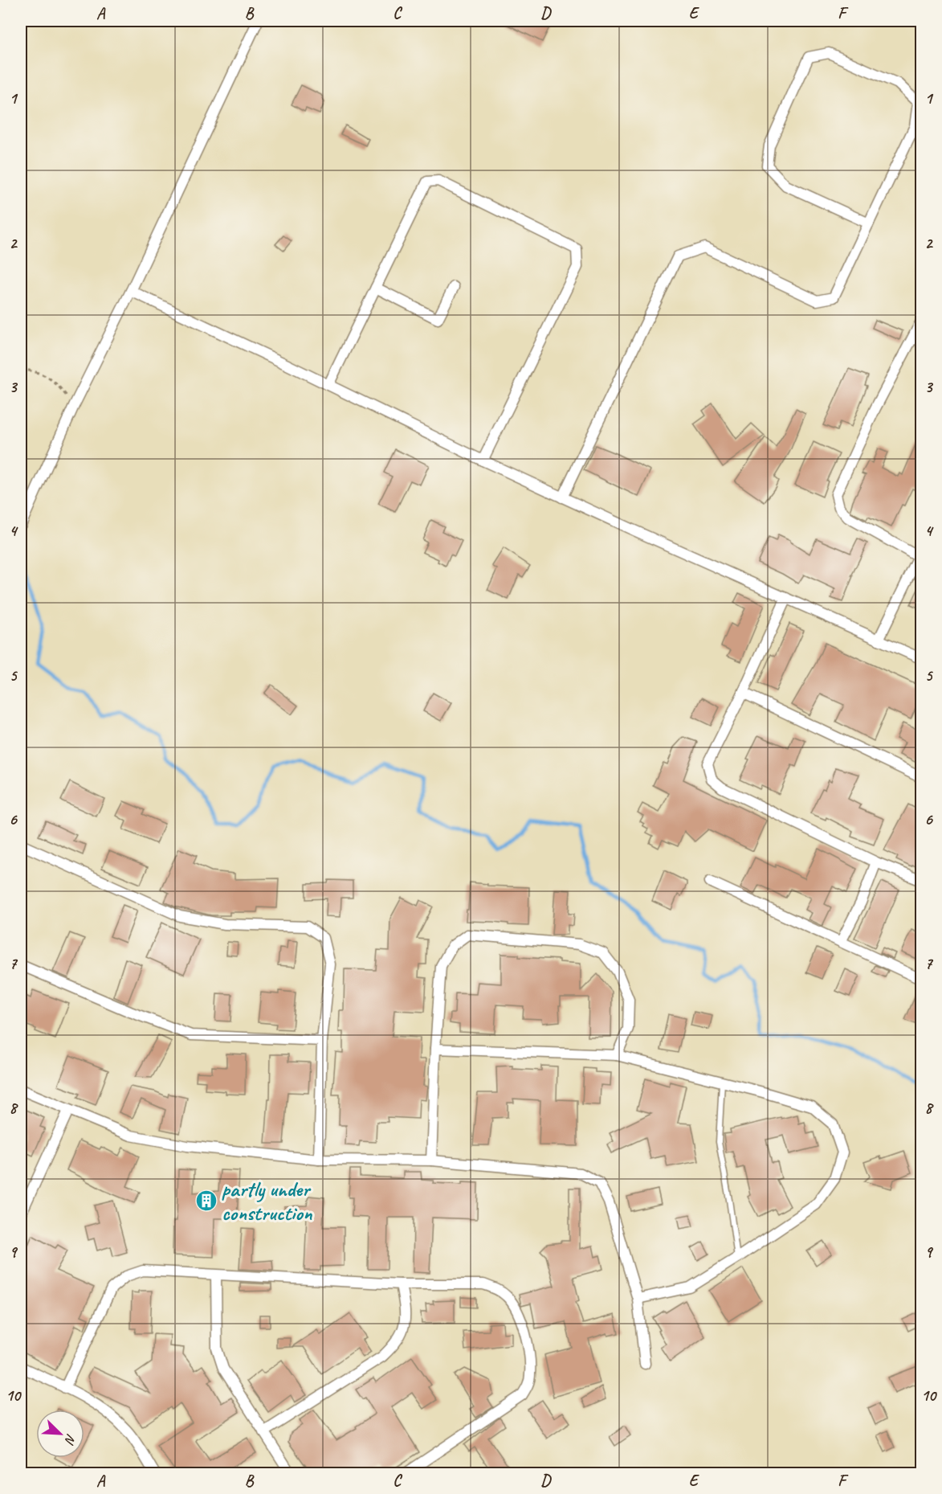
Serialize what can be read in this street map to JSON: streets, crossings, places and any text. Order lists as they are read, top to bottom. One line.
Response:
{"places":{"building":["partly under construction"]},"north":"bottom right","grid":{"columns":["A","B","C","D","E","F"],"rows":["1","2","3","4","5","6","7","8","9","10"]}}
